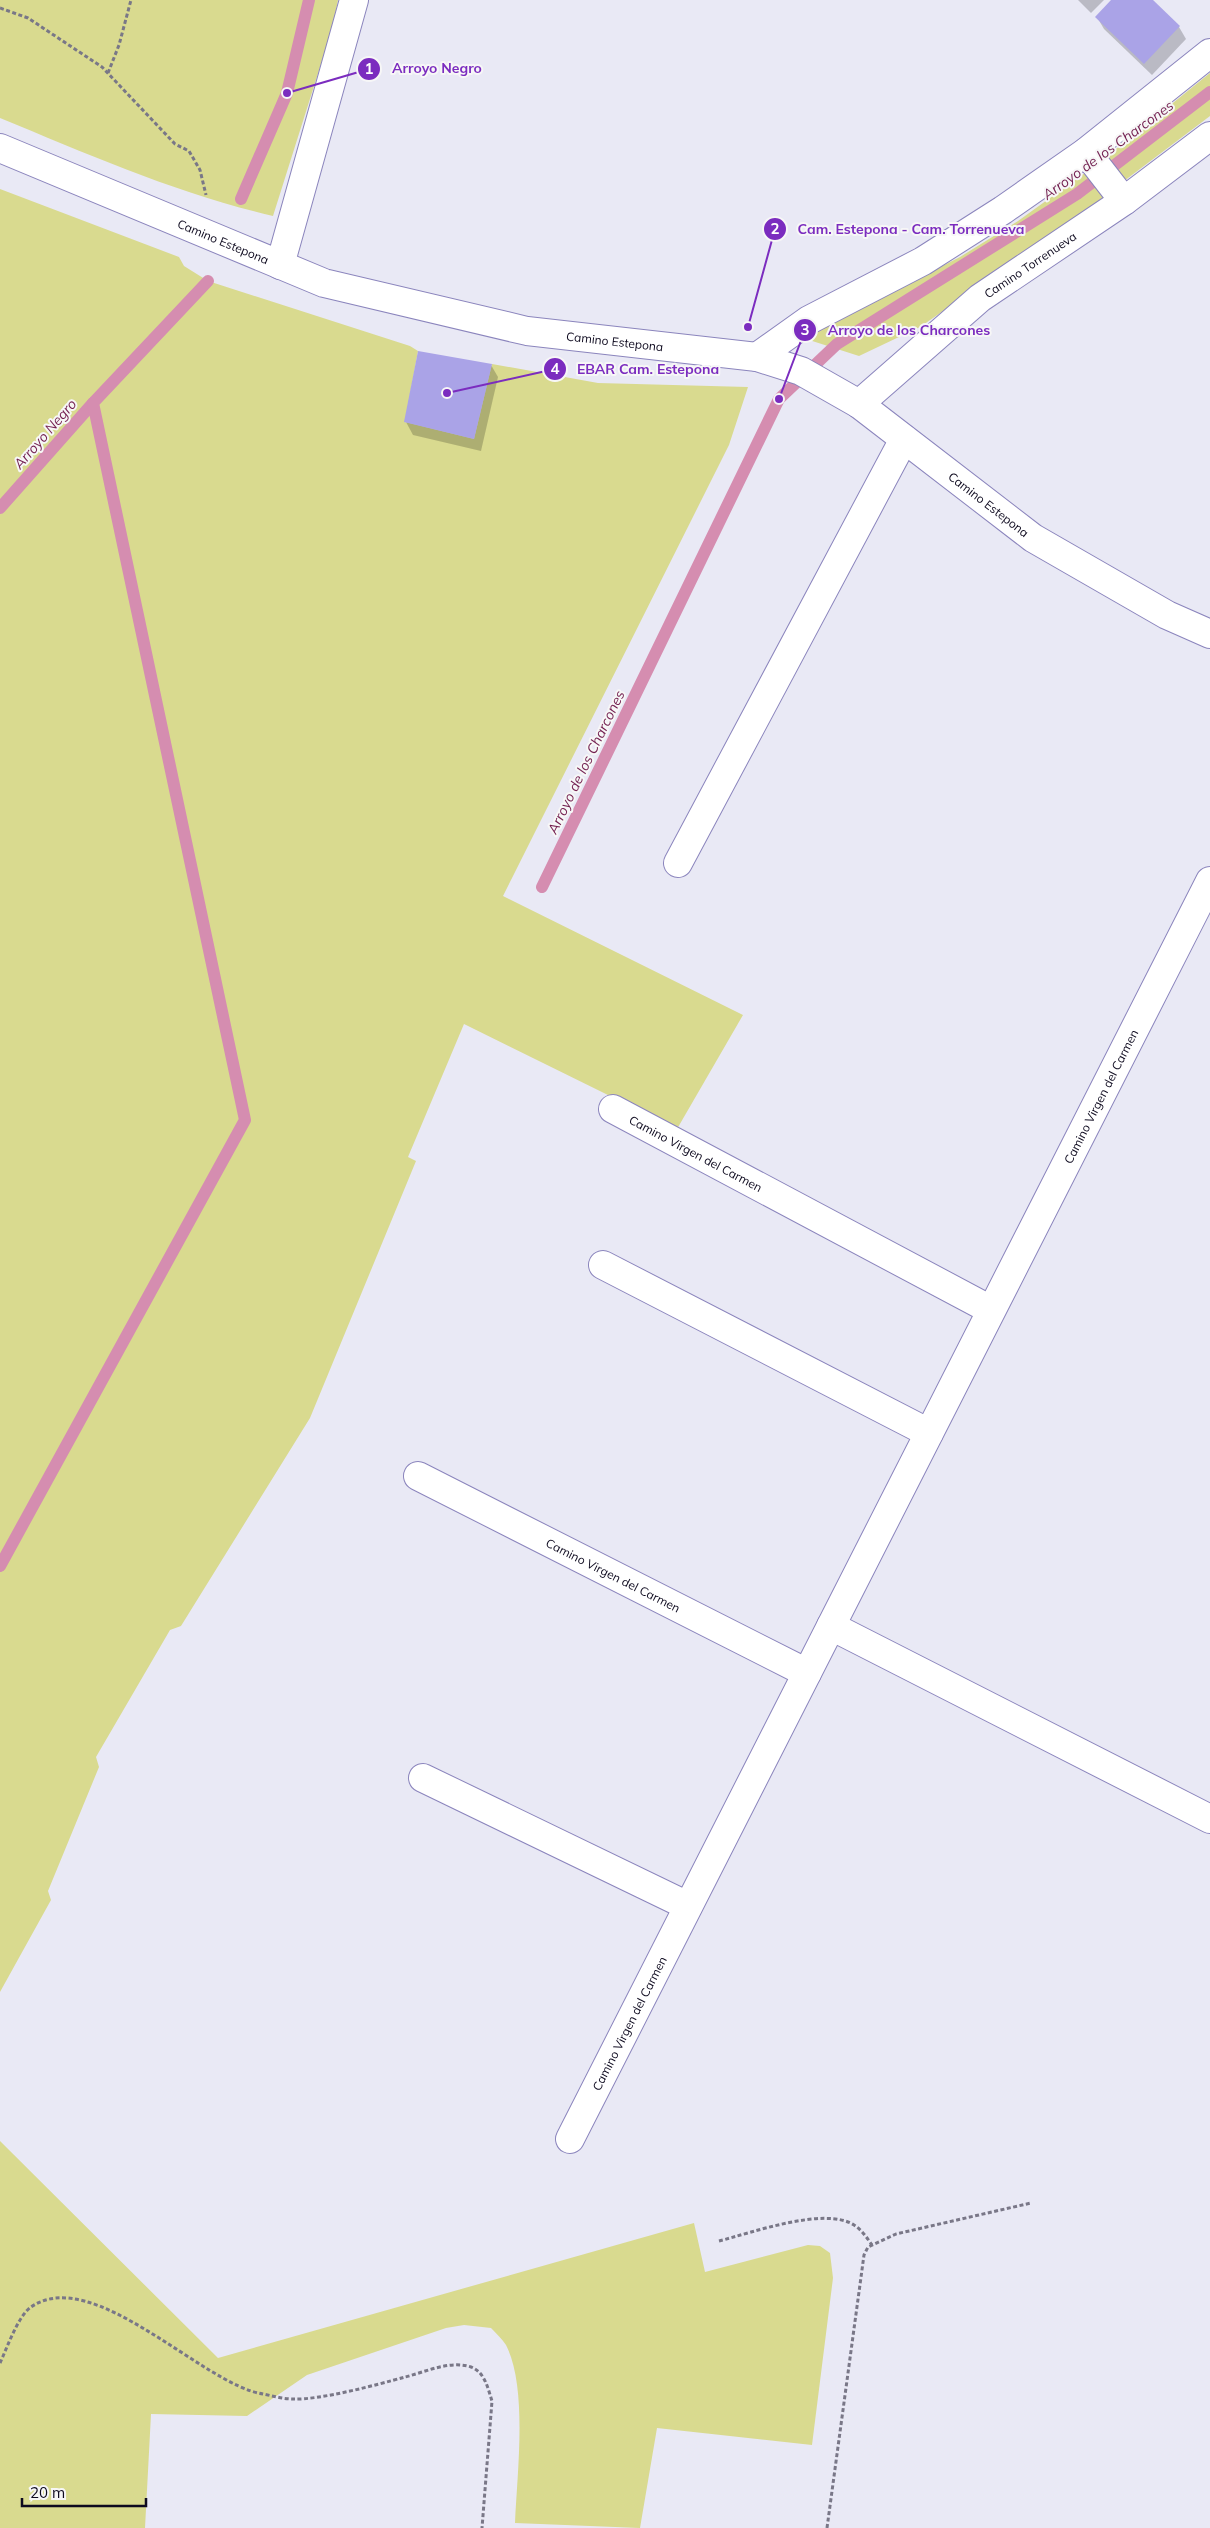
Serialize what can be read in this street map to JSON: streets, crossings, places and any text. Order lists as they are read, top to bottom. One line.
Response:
{"streets":{"street":["Camino Estepona","Camino Torrenueva","Camino Virgen del Carmen"]},"crossings":[["Camino Estepona","Camino Torrenueva"]],"water":["Arroyo de los Charcones","Arroyo Negro"],"places":["Arroyo Negro","Cam. Estepona - Cam. Torrenueva","EBAR Cam. Estepona","Arroyo de los Charcones"],"scale_bar":"20 m"}
